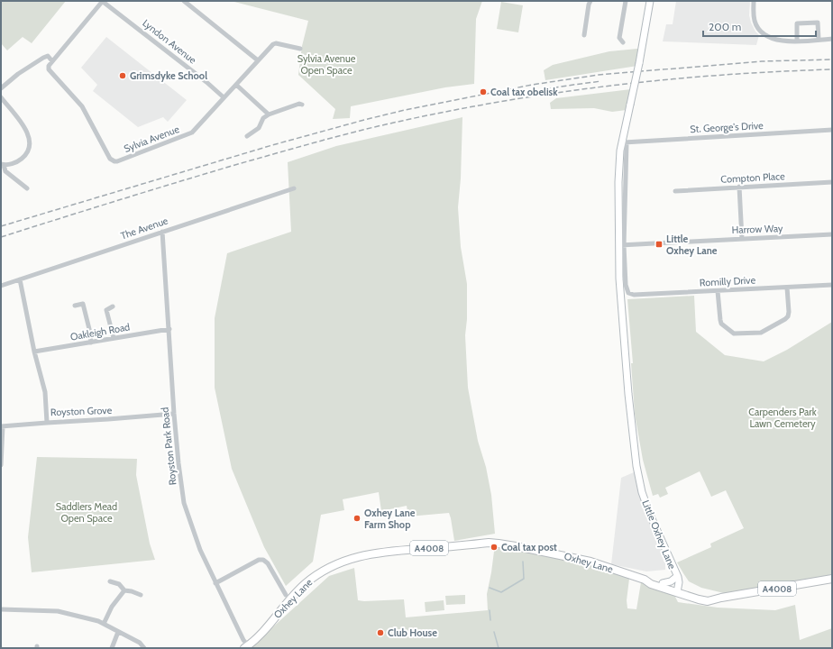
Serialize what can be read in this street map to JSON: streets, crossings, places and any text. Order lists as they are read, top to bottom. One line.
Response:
{"streets":{"main road":["Little Oxhey Lane","A4008","Oxhey Lane"],"street":["Lyndon Avenue","St. George's Drive","Sylvia Avenue","Compton Place","The Avenue","Harrow Way","Romilly Drive","Oakleigh Road","Royston Grove","Royston Park Road"]},"crossings":[["Lyndon Avenue","Sylvia Avenue"],["St. George's Drive","Little Oxhey Lane"],["The Avenue","Royston Grove"],["The Avenue","Royston Park Road"],["Harrow Way","Little Oxhey Lane"],["Romilly Drive","Little Oxhey Lane"],["Oakleigh Road","Royston Grove"],["Oakleigh Road","Royston Park Road"],["Royston Grove","Royston Park Road"],["Royston Park Road","Oxhey Lane"],["Little Oxhey Lane","Oxhey Lane"]],"parks":["Sylvia Avenue Open Space","Carpenders Park Lawn Cemetery","Saddlers Mead Open Space"],"places":{"other":["Grimsdyke School","Coal tax obelisk","Oxhey Lane Farm Shop","Coal tax post","Club House"],"transit":["Little Oxhey Lane"]},"scale_bar":"200 m"}
